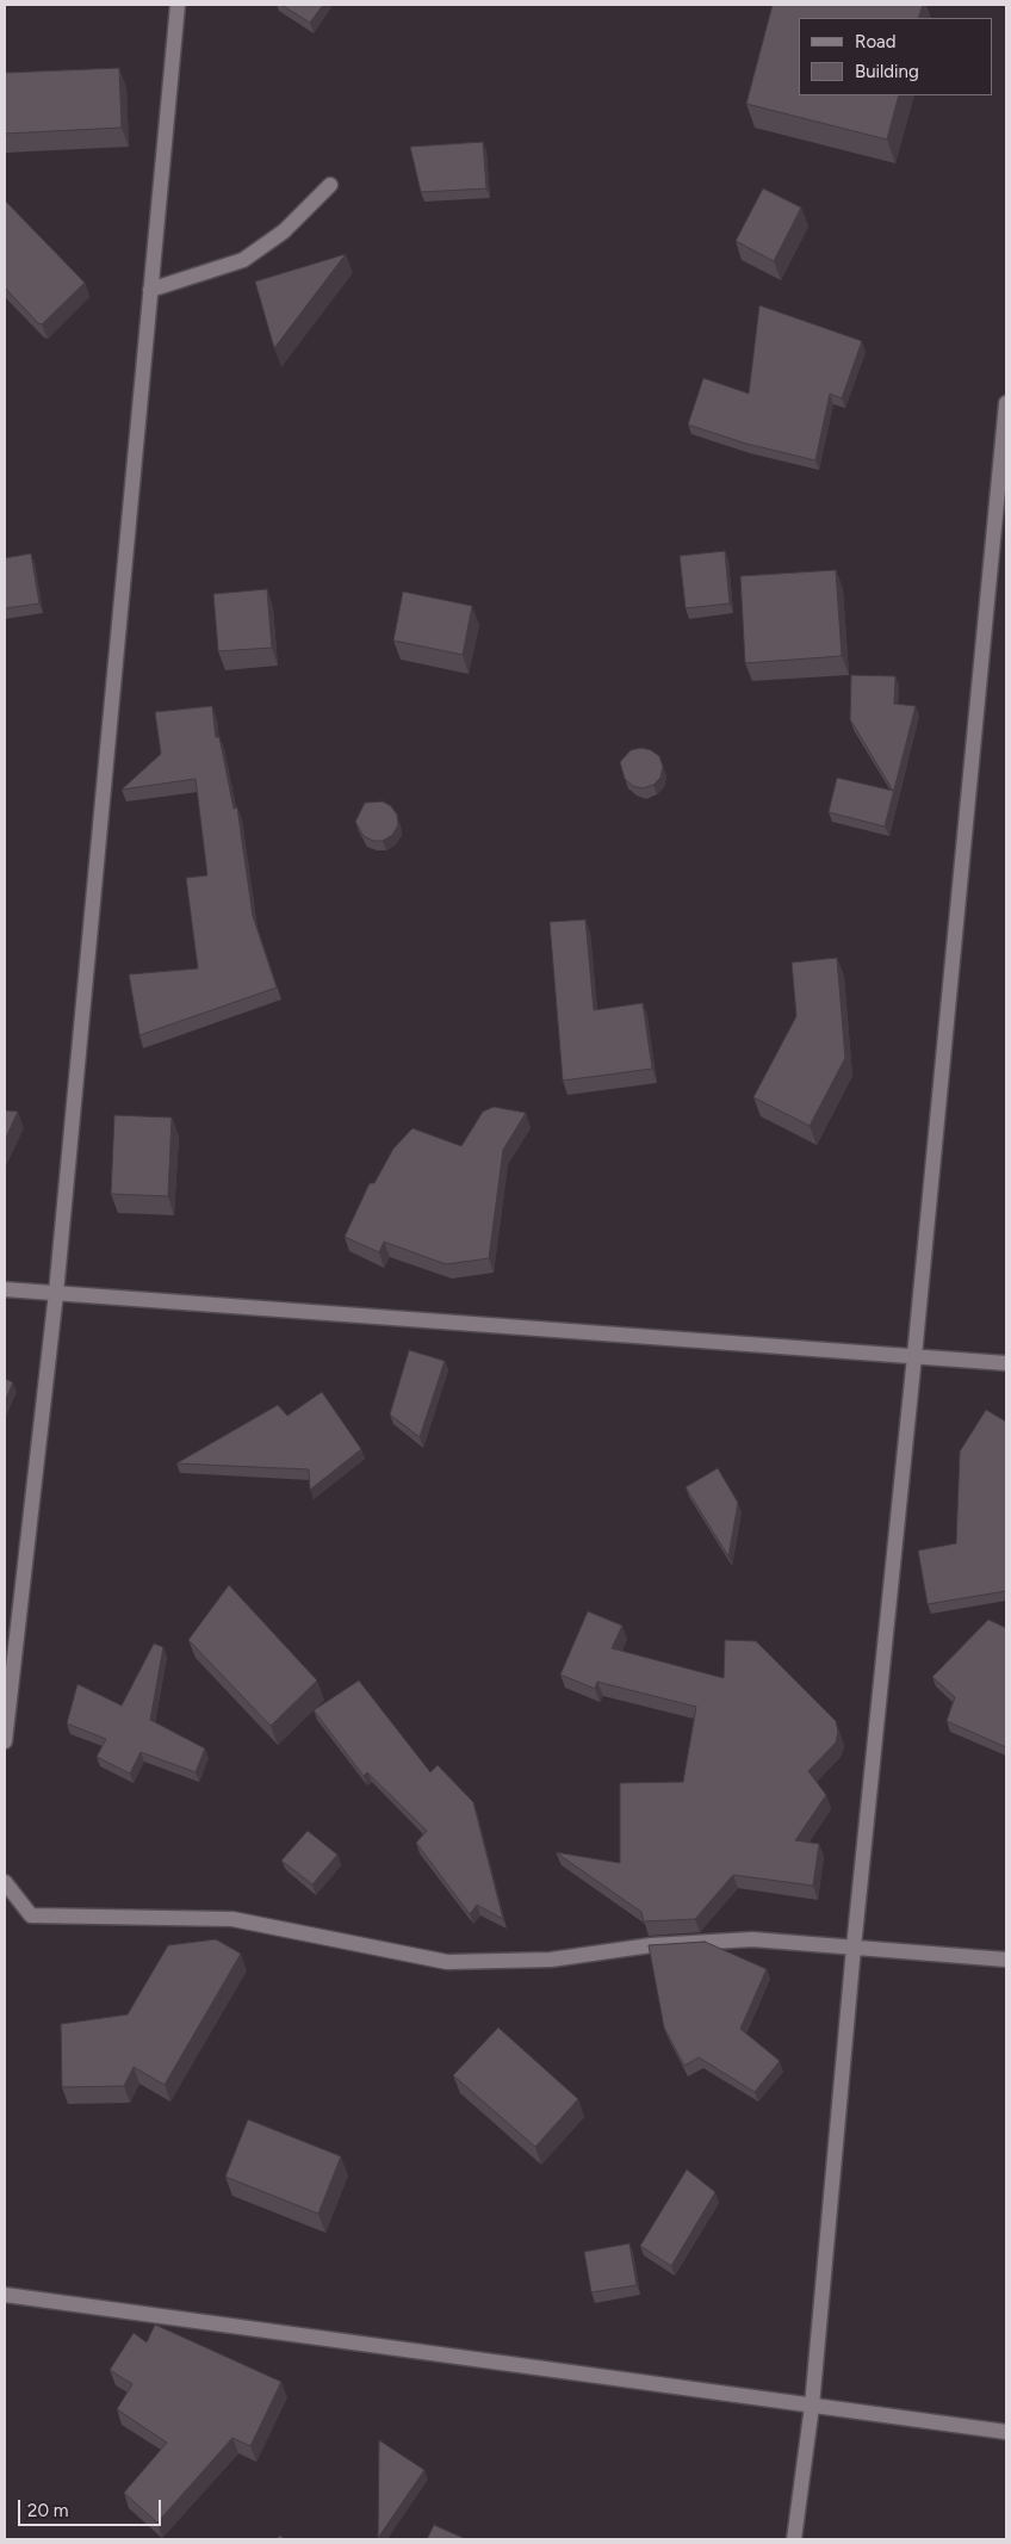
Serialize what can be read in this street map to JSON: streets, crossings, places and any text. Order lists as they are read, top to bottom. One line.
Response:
{"legend":["Road","Building"],"scale_bar":"20 m"}
